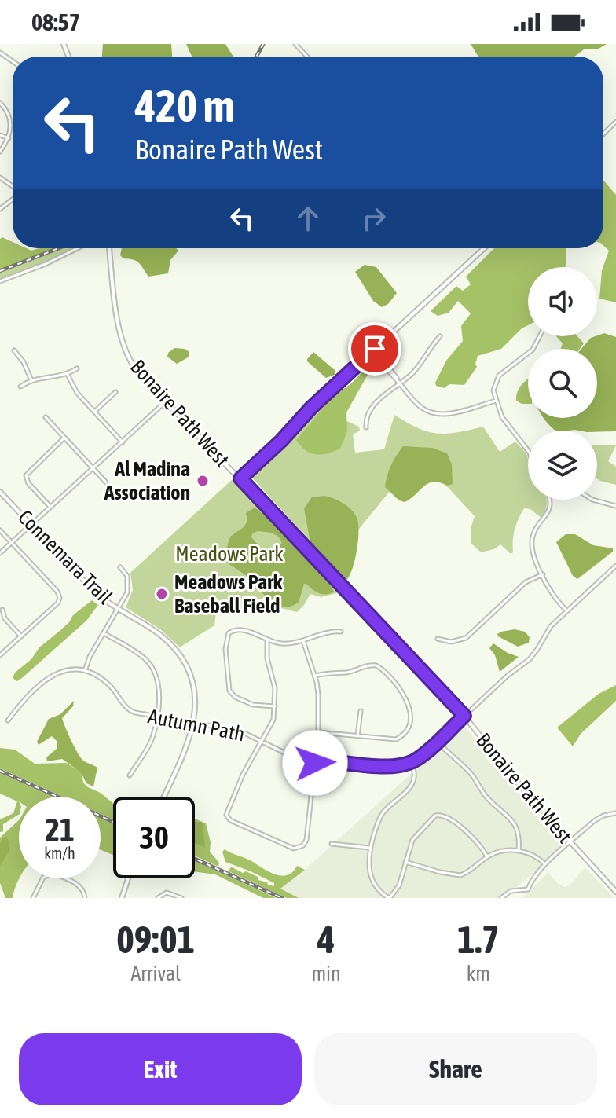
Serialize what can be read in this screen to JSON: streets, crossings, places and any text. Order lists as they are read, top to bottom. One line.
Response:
{"streets":{"street":["Bonaire Path West","Connemara Trail","Autumn Path"]},"crossings":[["Connemara Trail","Autumn Path"]],"parks":["Meadows Park"],"places":["Al Madina Association","Meadows Park Baseball Field"],"page":{"status":"08:57","turn":["420 m","Bonaire Path West"],"speed":"21 km/h","limit":"30","eta":["09:01","Arrival","4","min","1.7","km"],"buttons":["Exit","Share"]}}
